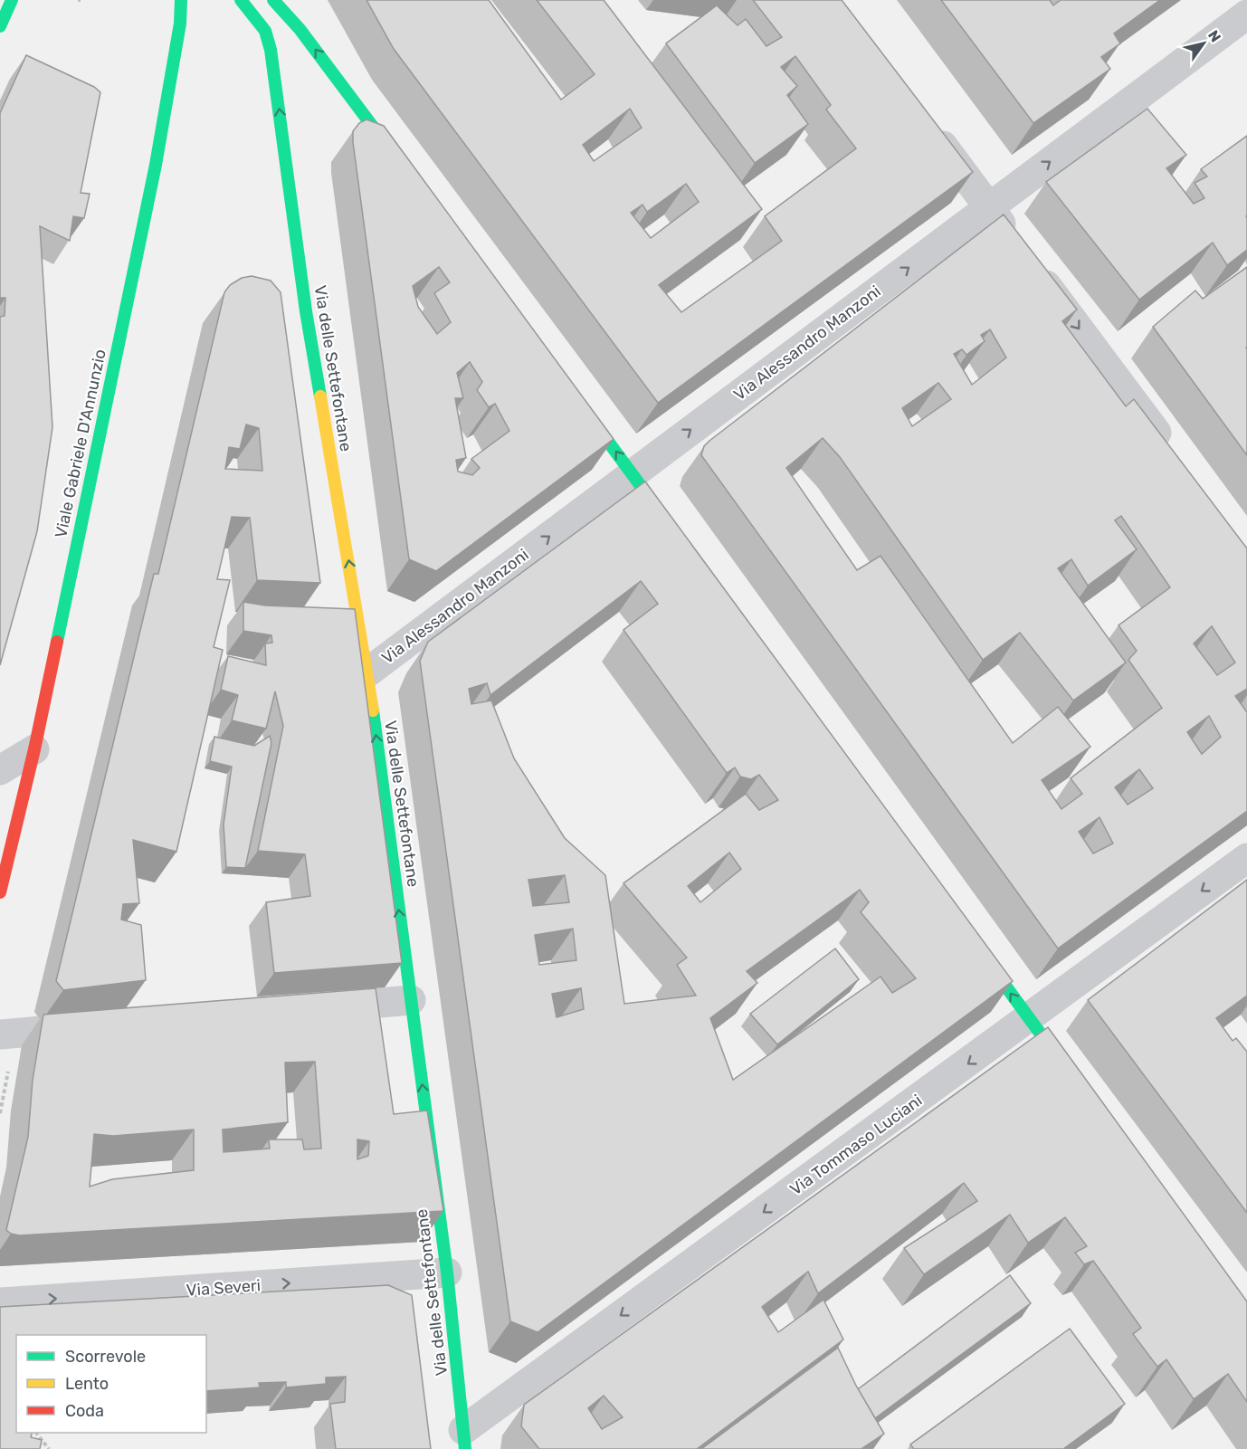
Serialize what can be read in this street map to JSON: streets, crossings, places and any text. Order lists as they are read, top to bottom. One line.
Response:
{"streets":{"street":["Via Alessandro Manzoni","Via delle Settefontane","Viale Gabriele D'Annunzio","Via Tommaso Luciani","Via Severi"]},"crossings":[["Via Alessandro Manzoni","Via delle Settefontane"],["Via delle Settefontane","Via Tommaso Luciani"],["Via delle Settefontane","Via Severi"]],"one_way":["Via Alessandro Manzoni","Via delle Settefontane","Via Tommaso Luciani","Via Severi"],"legend":["Scorrevole","Lento","Coda"],"north":"top right"}
